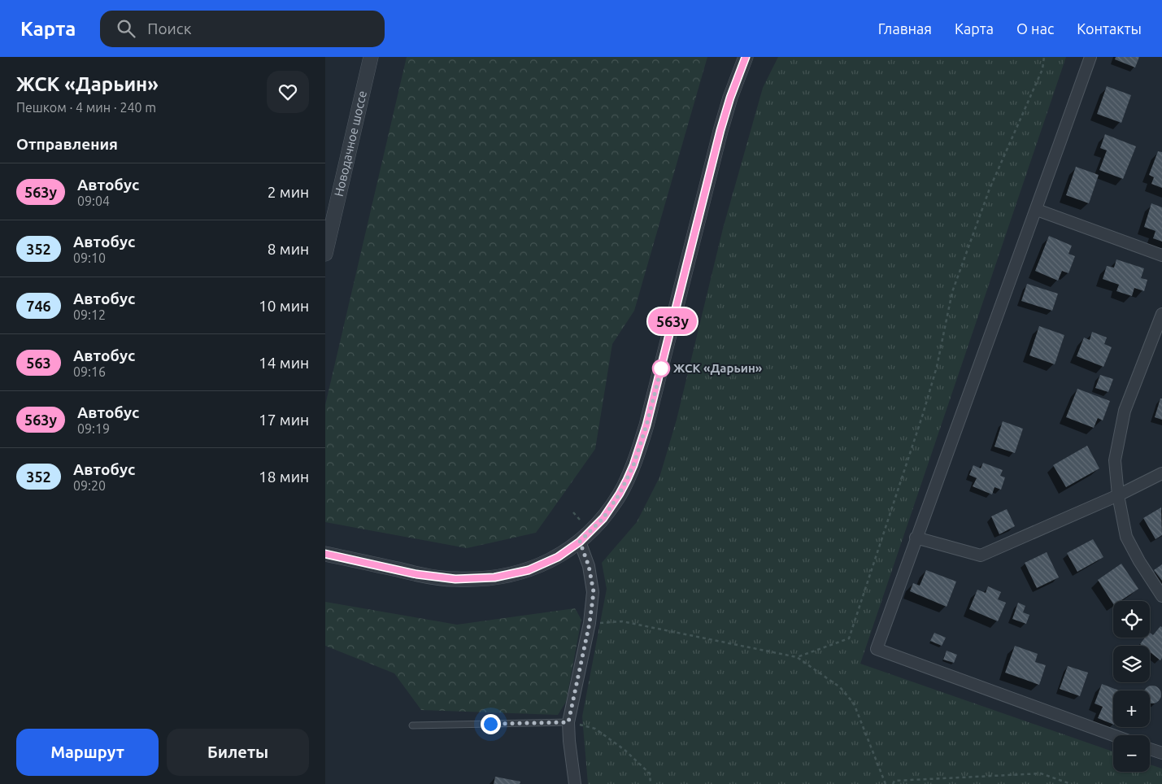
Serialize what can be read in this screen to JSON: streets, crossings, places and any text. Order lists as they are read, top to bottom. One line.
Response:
{"streets":{"street":["Новодачное шоссе"]},"places":["ЖСК «Дарьин»"],"lines":["bus line 563у"],"page":{"header":"Карта","search":"Поиск","nav":["Главная","Карта","О нас","Контакты"],"heading":[["ЖСК «Дарьин»","Пешком · 4 мин · 240 m"],"Отправления"],"on_map":"563у","list":[{"mark":"563у","name":"Автобус","note":"09:04","value":"2 мин"},{"mark":"352","name":"Автобус","note":"09:10","value":"8 мин"},{"mark":"746","name":"Автобус","note":"09:12","value":"10 мин"},{"mark":"563","name":"Автобус","note":"09:16","value":"14 мин"},{"mark":"563у","name":"Автобус","note":"09:19","value":"17 мин"},{"mark":"352","name":"Автобус","note":"09:20","value":"18 мин"}],"map_buttons":["+","−"],"buttons":["Маршрут","Билеты"]}}
